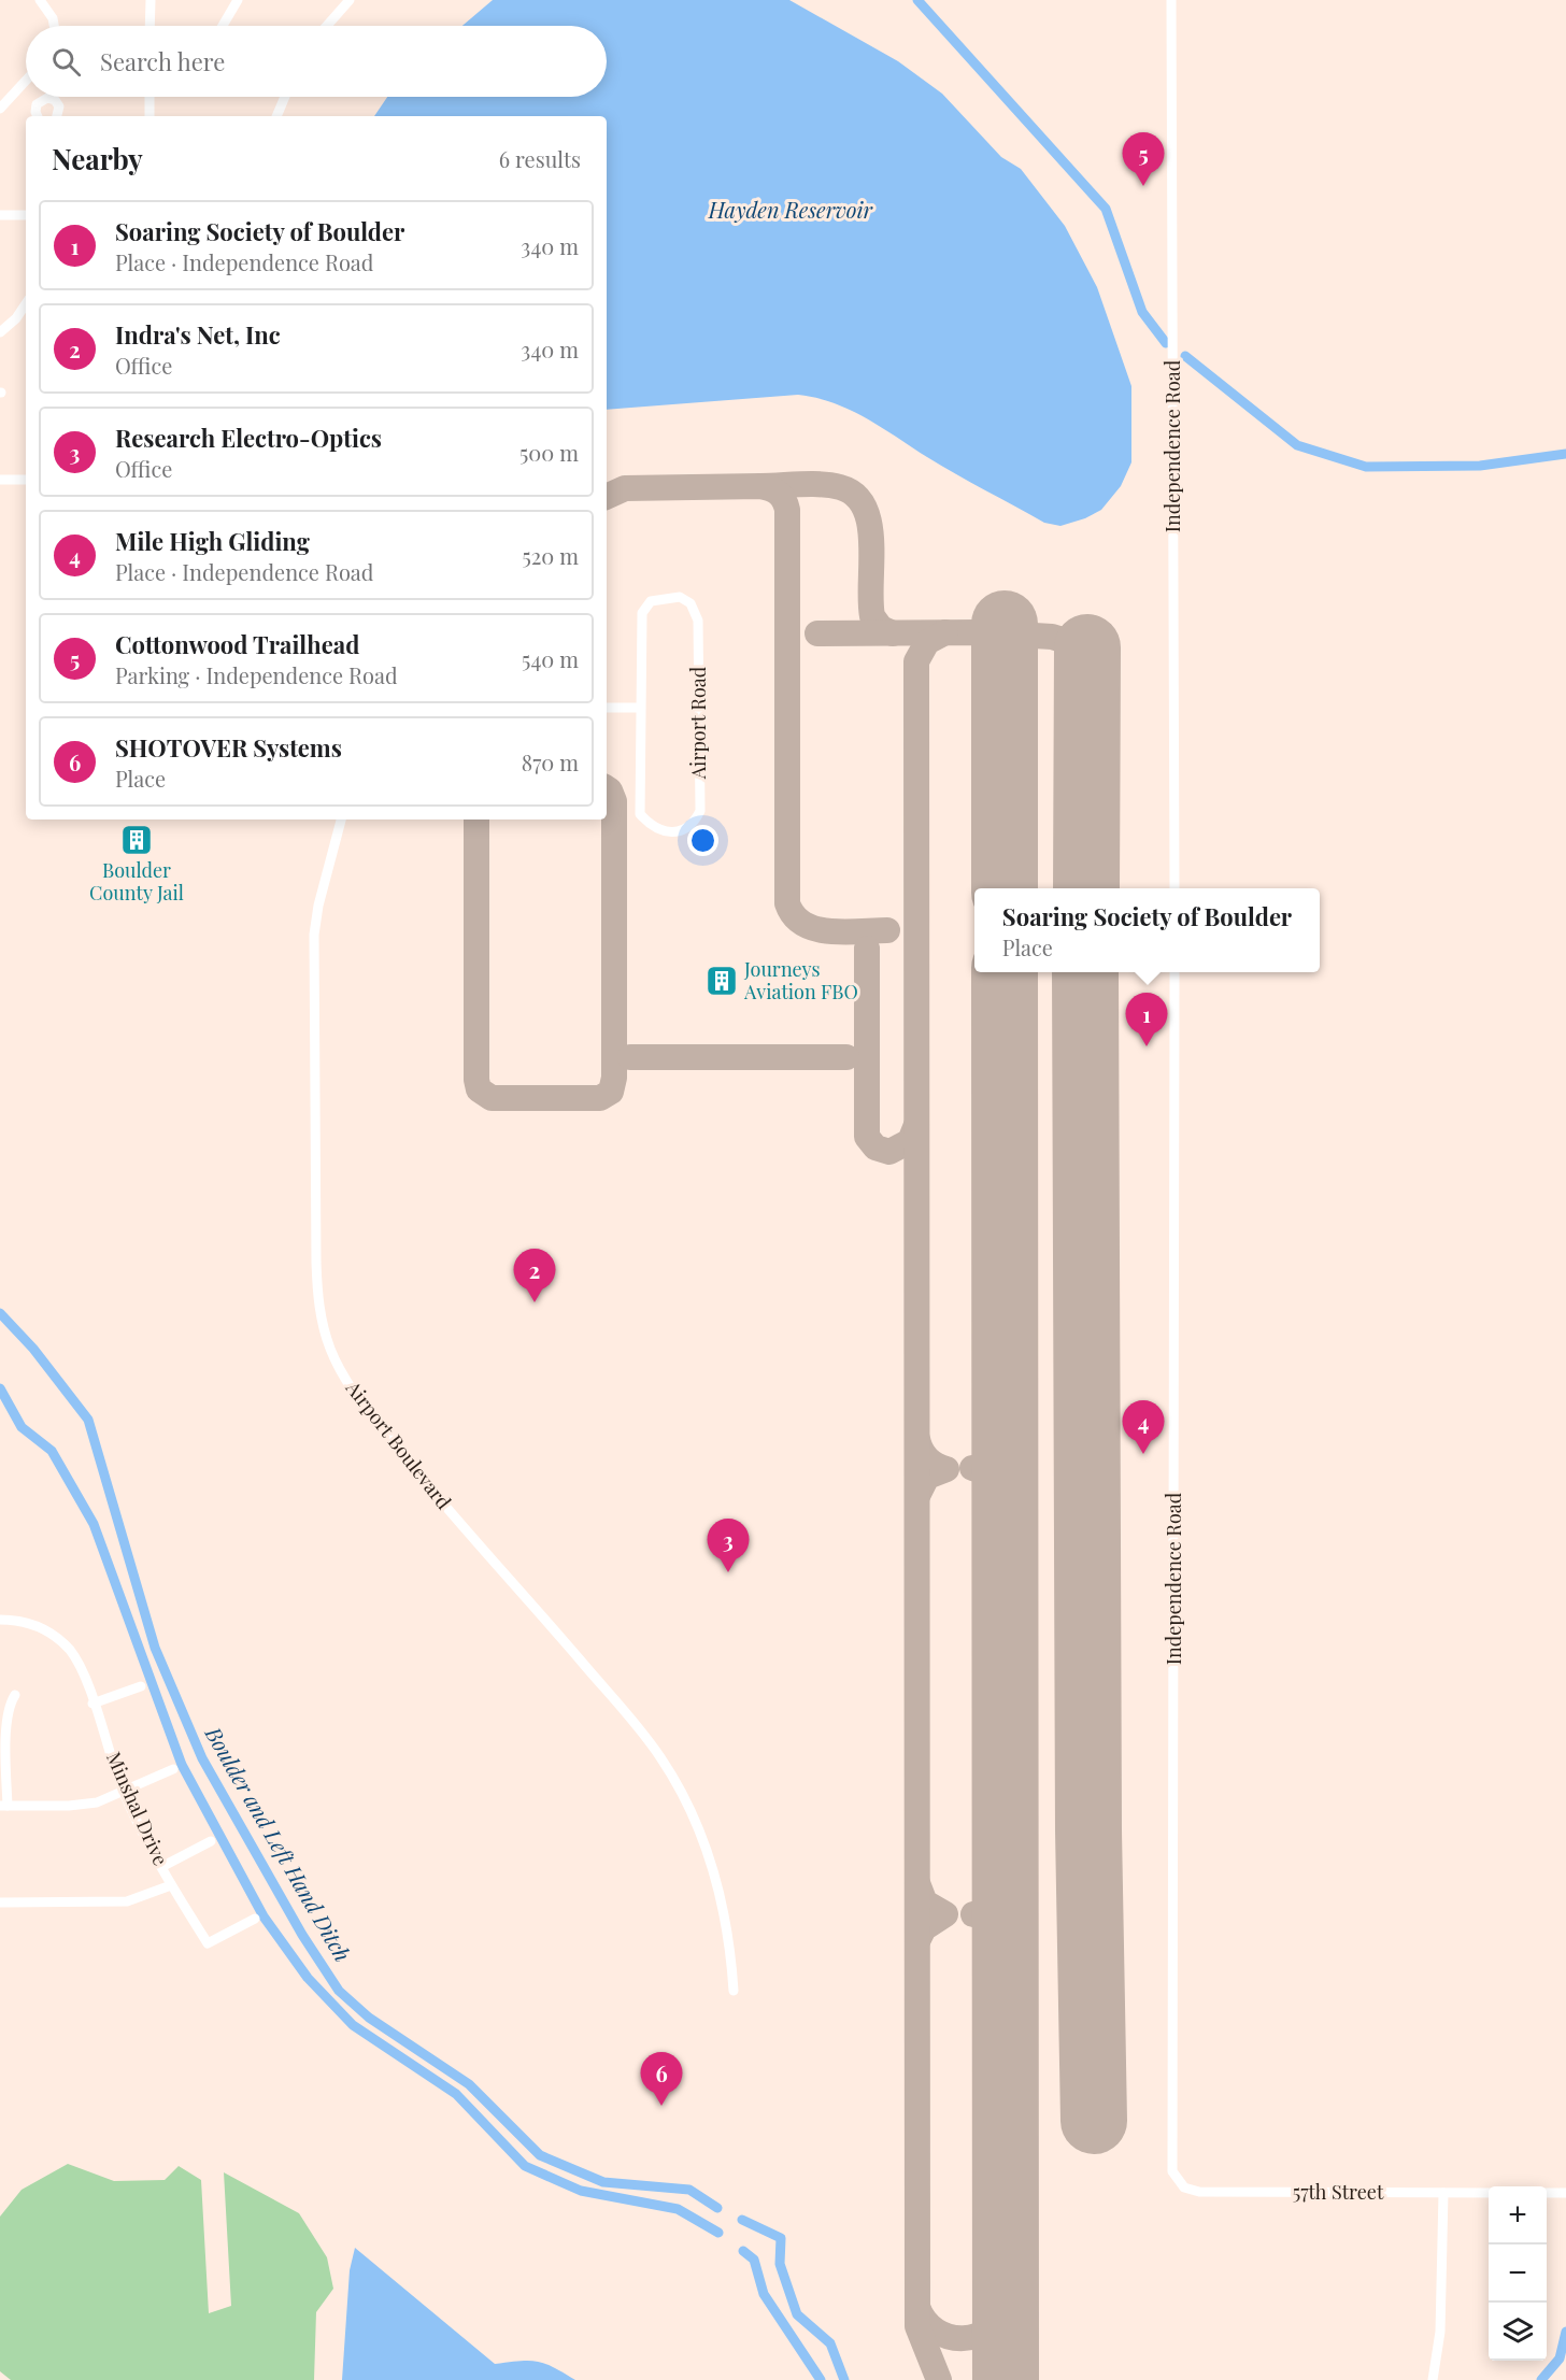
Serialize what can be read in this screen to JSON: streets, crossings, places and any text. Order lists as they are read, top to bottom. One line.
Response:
{"streets":{"street":["Independence Road","Airport Road","Airport Boulevard","Minshal Drive","57th Street"]},"crossings":[["Independence Road","57th Street"]],"water":["Hayden Reservoir","Boulder and Left Hand Ditch"],"places":{"building":["Boulder County Jail","Journeys Aviation FBO"]},"page":{"search":"Search here","heading":["Nearby","6 results"],"pins":["5","1","2","4","3","6"],"list":[{"mark":"1","name":"Soaring Society of Boulder","note":"Place · Independence Road","value":"340 m"},{"mark":"2","name":"Indra's Net, Inc","note":"Office","value":"340 m"},{"mark":"3","name":"Research Electro-Optics","note":"Office","value":"500 m"},{"mark":"4","name":"Mile High Gliding","note":"Place · Independence Road","value":"520 m"},{"mark":"5","name":"Cottonwood Trailhead","note":"Parking · Independence Road","value":"540 m"},{"mark":"6","name":"SHOTOVER Systems","note":"Place","value":"870 m"}],"popup":["Soaring Society of Boulder","Place"],"map_buttons":["+","−"]}}
